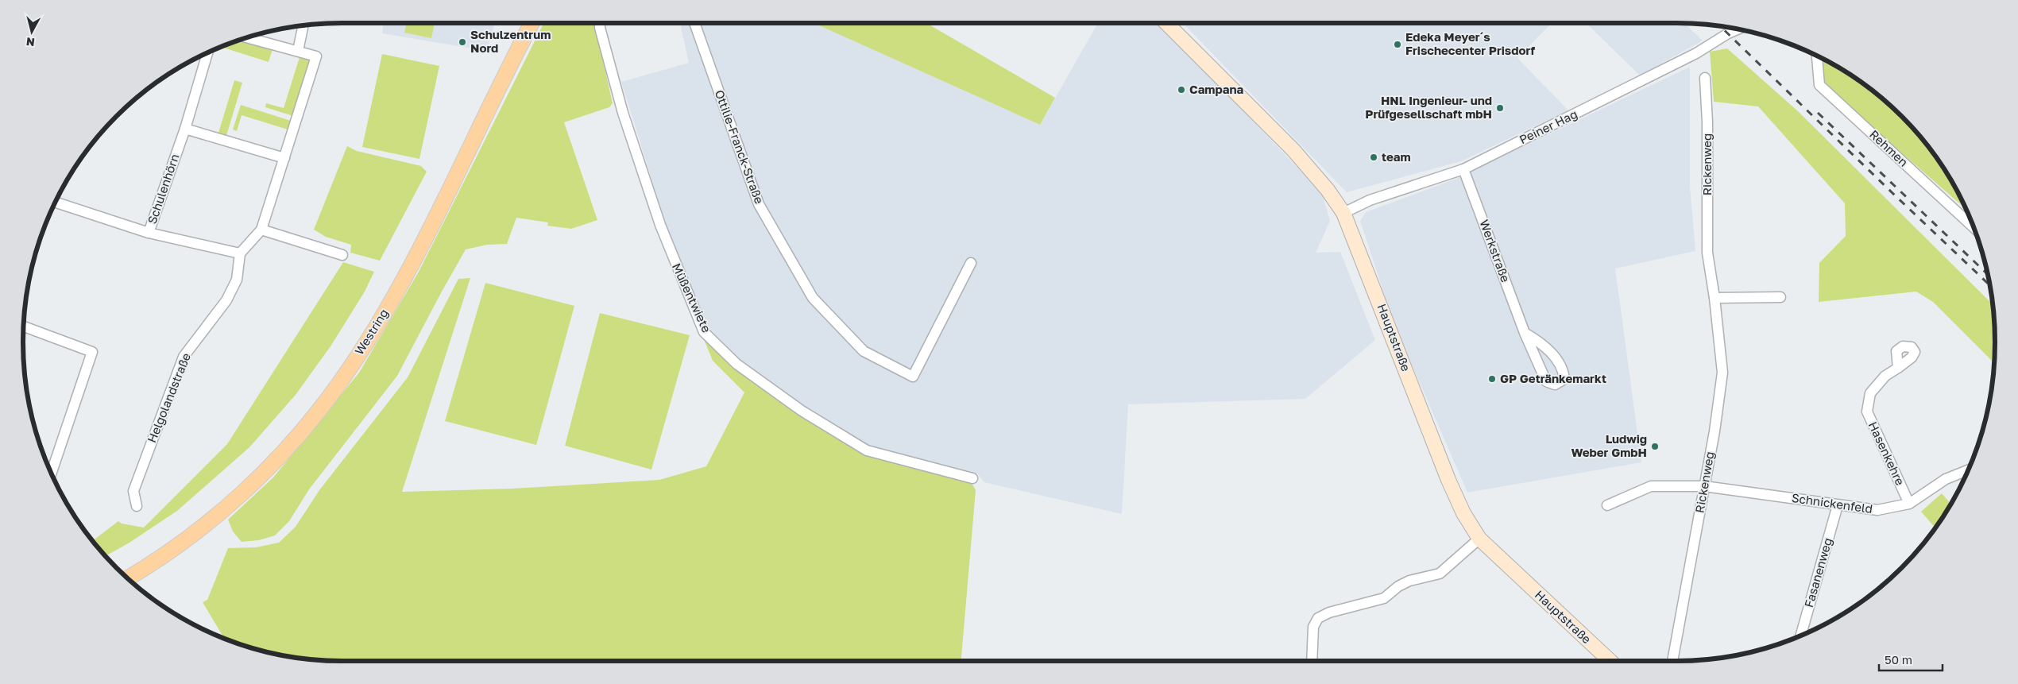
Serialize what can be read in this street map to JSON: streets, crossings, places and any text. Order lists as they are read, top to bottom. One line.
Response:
{"streets":{"main road":["Westring","Hauptstraße"],"street":["Peiner Hag","Ottilie-Franck-Straße","Rehmen","Rickenweg","Schulenhörn","Werkstraße","Müßentwiete","Helgolandstraße","Hasenkehre","Schnickenfeld","Fasanenweg"]},"crossings":[["Peiner Hag","Werkstraße"],["Peiner Hag","Hauptstraße"],["Rickenweg","Schnickenfeld"],["Hasenkehre","Schnickenfeld"],["Schnickenfeld","Fasanenweg"]],"places":["Schulzentrum Nord","Edeka Meyer´s Frischecenter Prisdorf","Campana","HNL Ingenieur- und Prüfgesellschaft mbH","team","GP Getränkemarkt","Ludwig Weber GmbH"],"scale_bar":"50 m","north":"bottom"}
